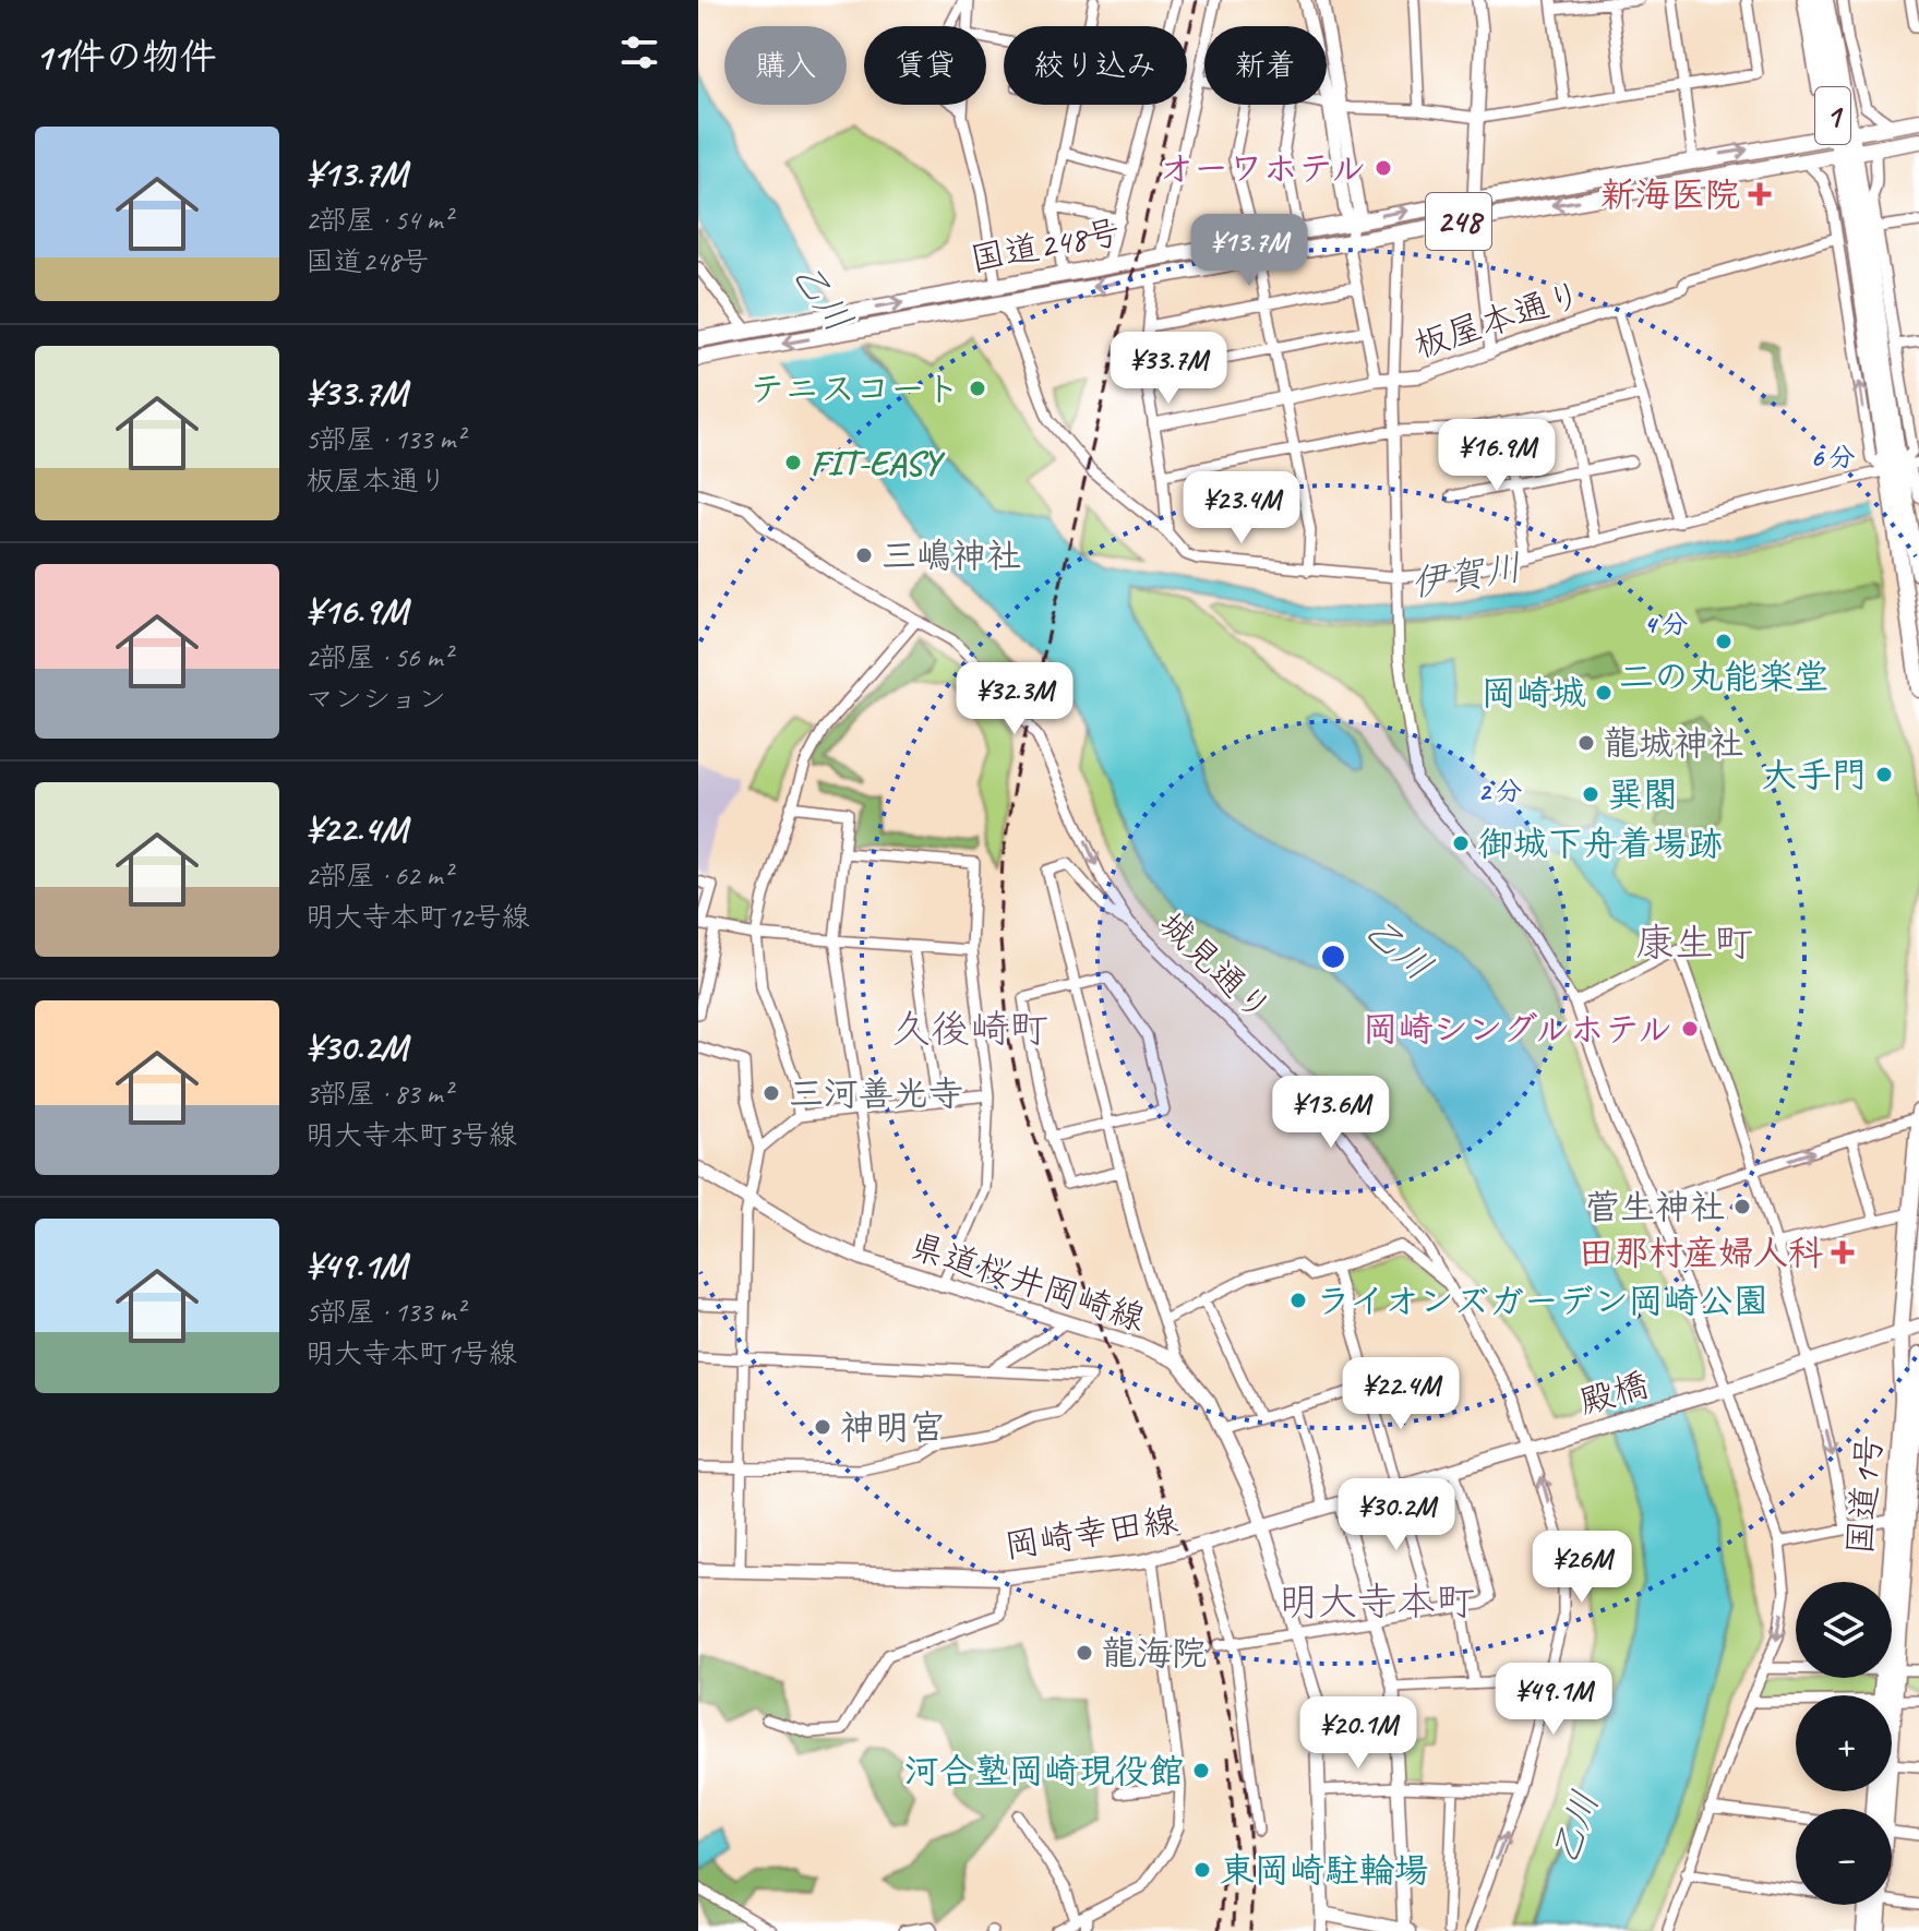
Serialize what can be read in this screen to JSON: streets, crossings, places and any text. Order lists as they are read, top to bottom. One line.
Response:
{"streets":{"highway":["1","248","国道248号","国道1号"],"main road":["県道桜井岡崎線","殿橋","岡崎幸田線"],"street":["板屋本通り","城見通り"]},"crossings":[["1","国道248号"],["1","板屋本通り"],["城見通り","殿橋"],["城見通り","岡崎幸田線"],["県道桜井岡崎線","岡崎幸田線"],["殿橋","岡崎幸田線"]],"districts":["康生町","久後崎町","明大寺本町"],"water":["乙川","伊賀川"],"places":{"other":["オーワホテル","テニスコート","FIT-EASY","三嶋神社","二の丸能楽堂","岡崎城","龍城神社","大手門","巽閣","御城下舟着場跡","岡崎シングルホテル","三河善光寺","菅生神社","ライオンズガーデン岡崎公園","神明宮","龍海院","河合塾岡崎現役館","東岡崎駐輪場"],"health":["新海医院","田那村産婦人科"]},"page":{"heading":"11件の物件","chip":["購入","賃貸","絞り込み","新着"],"list":[{"name":"¥13.7M","note":"2部屋 · 54 m² · 国道248号"},{"name":"¥33.7M","note":"5部屋 · 133 m² · 板屋本通り"},{"name":"¥16.9M","note":"2部屋 · 56 m² · マンション"},{"name":"¥22.4M","note":"2部屋 · 62 m² · 明大寺本町12号線"},{"name":"¥30.2M","note":"3部屋 · 83 m² · 明大寺本町3号線"},{"name":"¥49.1M","note":"5部屋 · 133 m² · 明大寺本町1号線"}],"price":["¥13.7M","¥33.7M","¥16.9M","¥23.4M","¥32.3M","¥13.6M","¥22.4M","¥30.2M","¥26M","¥49.1M","¥20.1M"],"map_buttons":["+","−"]},"rings":["6 分","4 分","2 分"]}
